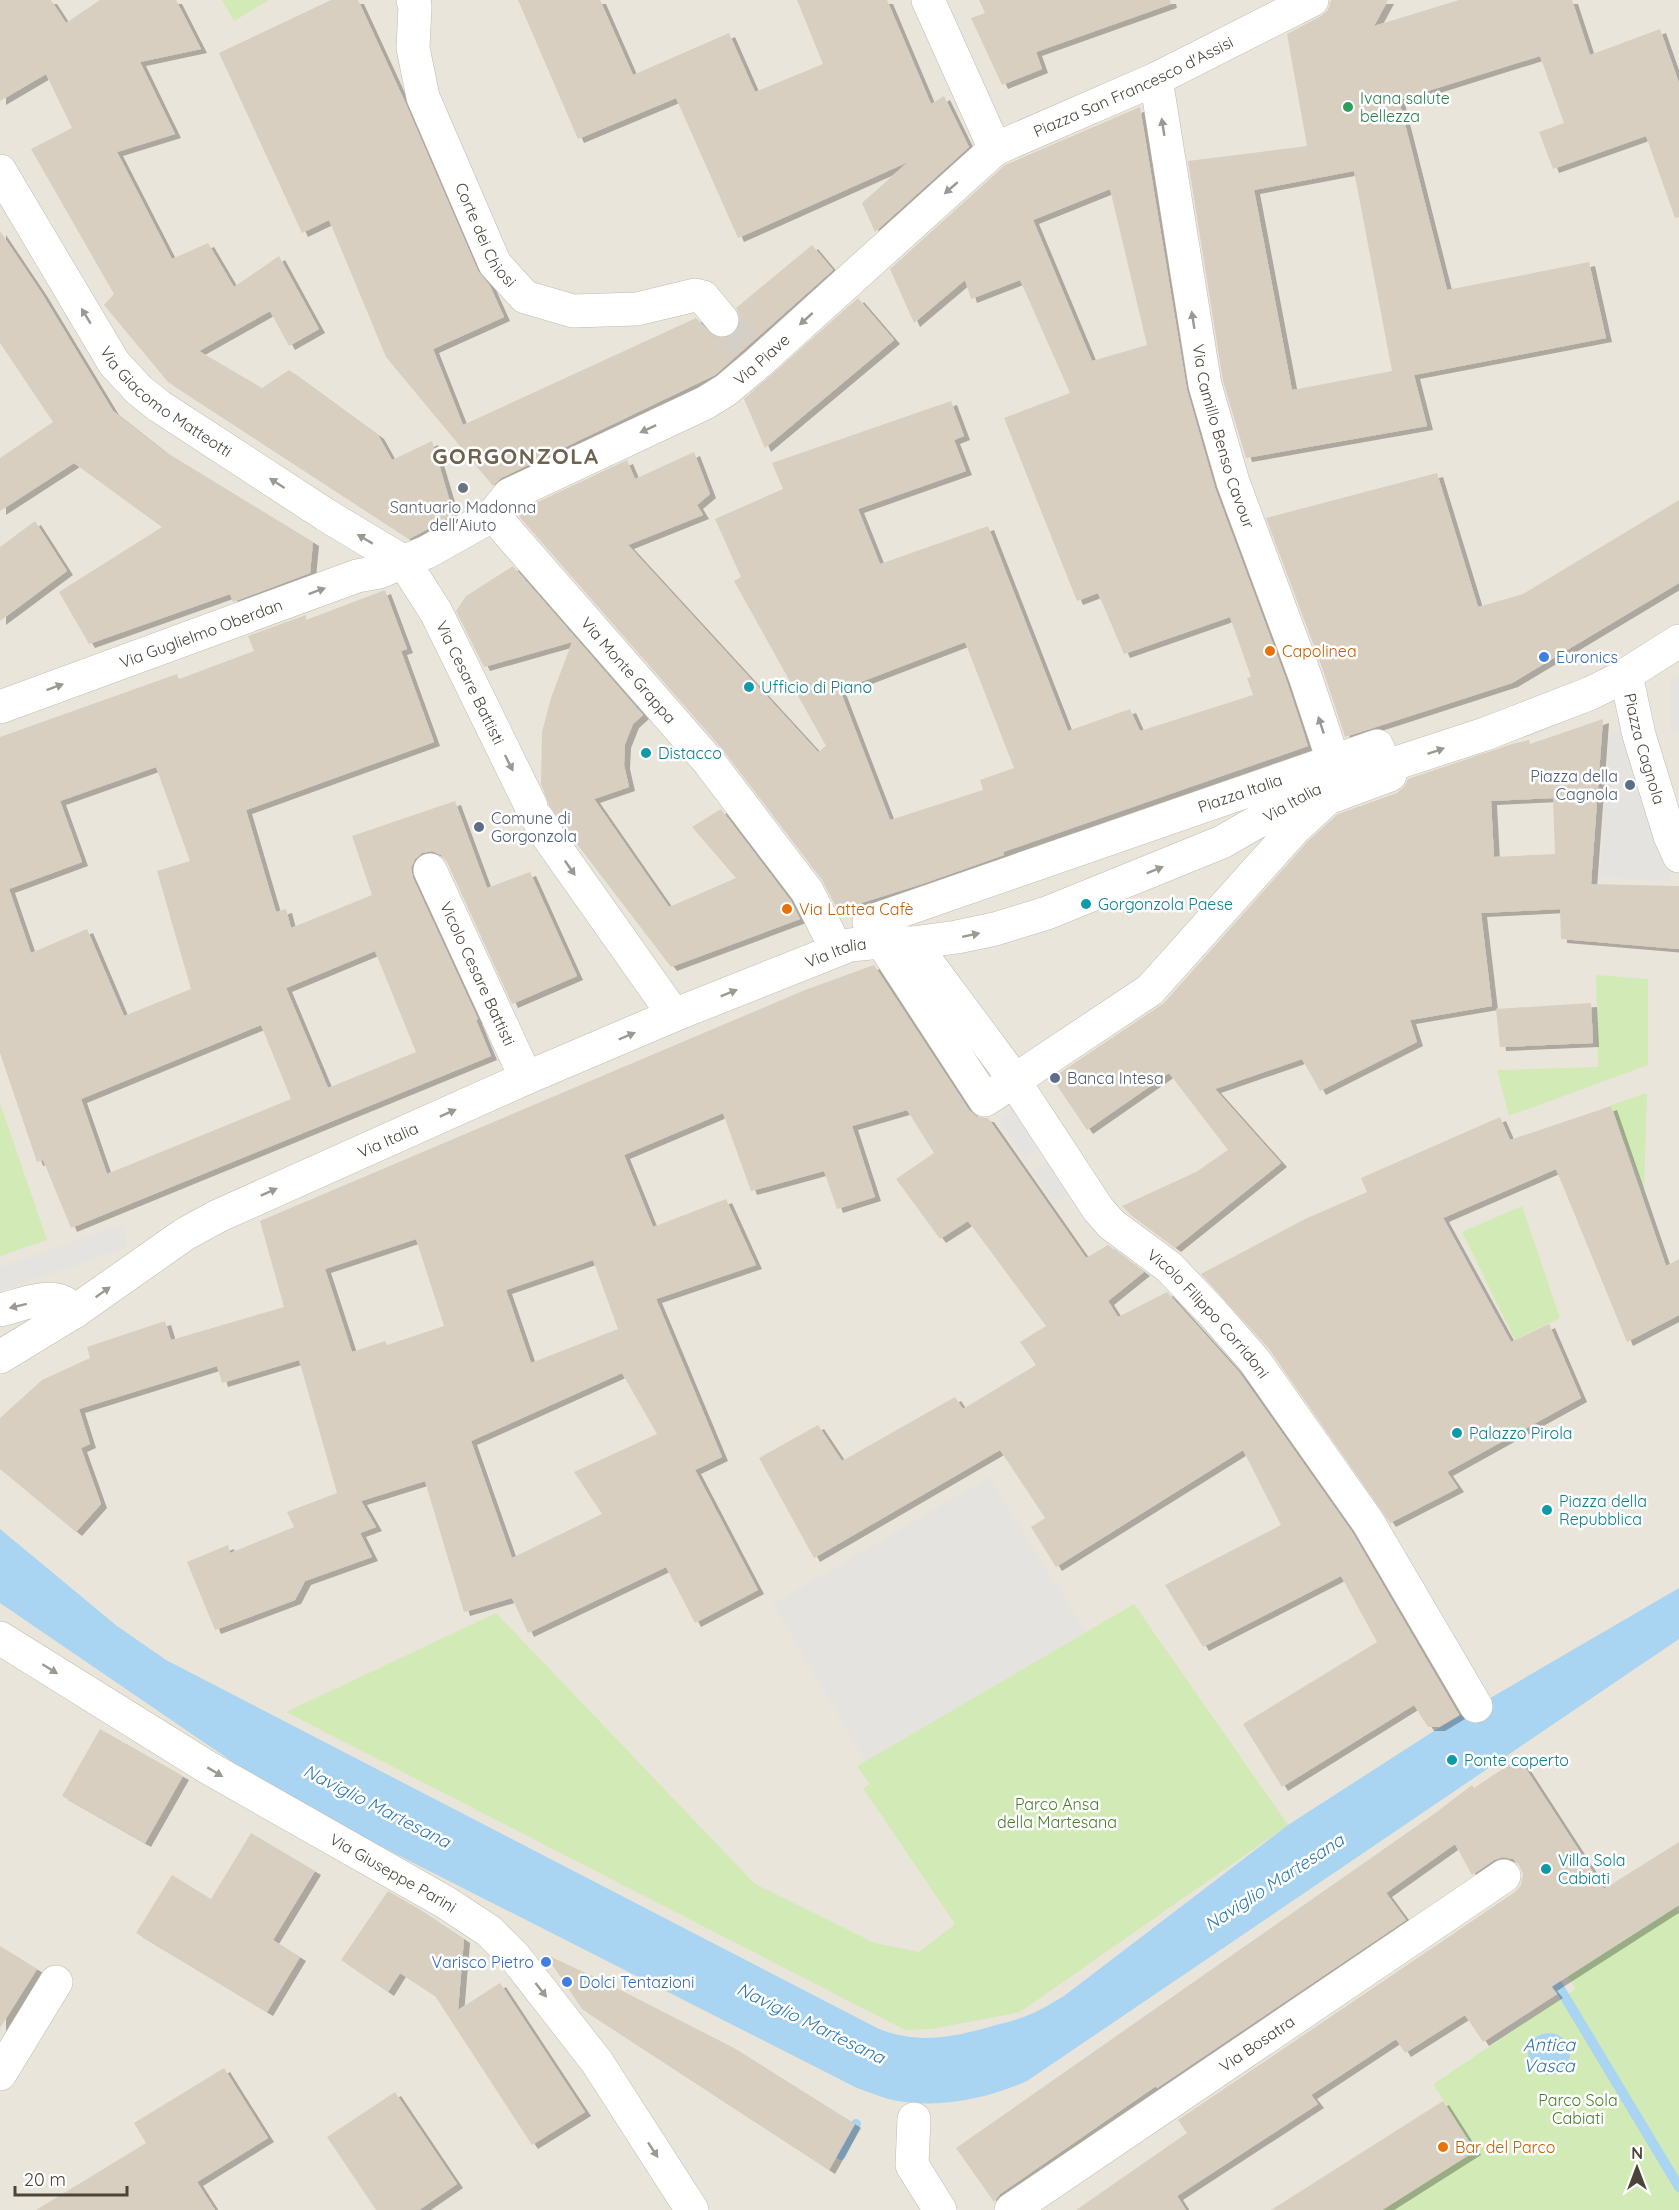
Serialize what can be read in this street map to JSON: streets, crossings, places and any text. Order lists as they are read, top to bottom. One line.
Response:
{"streets":{"street":["Piazza San Francesco d'Assisi","Corte dei Chiosi","Via Piave","Via Giacomo Matteotti","Via Camillo Benso Cavour","Via Guglielmo Oberdan","Via Monte Grappa","Via Cesare Battisti","Piazza Cagnola","Piazza Italia","Via Italia","Vicolo Cesare Battisti","Vicolo Filippo Corridoni","Via Giuseppe Parini","Via Bosatra"]},"crossings":[["Piazza San Francesco d'Assisi","Via Piave"],["Piazza San Francesco d'Assisi","Via Camillo Benso Cavour"],["Via Piave","Via Giacomo Matteotti"],["Via Piave","Via Guglielmo Oberdan"],["Via Piave","Via Monte Grappa"],["Via Piave","Via Cesare Battisti"],["Via Giacomo Matteotti","Via Guglielmo Oberdan"],["Via Giacomo Matteotti","Via Cesare Battisti"],["Via Camillo Benso Cavour","Piazza Italia"],["Via Camillo Benso Cavour","Via Italia"],["Via Guglielmo Oberdan","Via Cesare Battisti"],["Via Monte Grappa","Via Italia"],["Via Cesare Battisti","Via Italia"],["Piazza Cagnola","Via Italia"],["Piazza Italia","Via Italia"],["Piazza Italia","Vicolo Filippo Corridoni"],["Via Italia","Vicolo Cesare Battisti"],["Via Italia","Vicolo Filippo Corridoni"]],"one_way":["Via Piave","Via Giacomo Matteotti","Via Camillo Benso Cavour","Via Guglielmo Oberdan","Via Cesare Battisti","Via Italia","Via Giuseppe Parini"],"districts":["GORGONZOLA"],"water":["Naviglio Martesana","Antica Vasca"],"parks":["Parco Ansa della Martesana","Parco Sola Cabiati"],"places":["Ivana salute bellezza","Santuario Madonna dell'Aiuto","Capolinea","Euronics","Ufficio di Piano","Distacco","Piazza della Cagnola","Comune di Gorgonzola","Gorgonzola Paese","Via Lattea Cafè","Banca Intesa","Palazzo Pirola","Piazza della Repubblica","Ponte coperto","Villa Sola Cabiati","Varisco Pietro","Dolci Tentazioni","Bar del Parco"],"scale_bar":"20 m","north":"top"}
